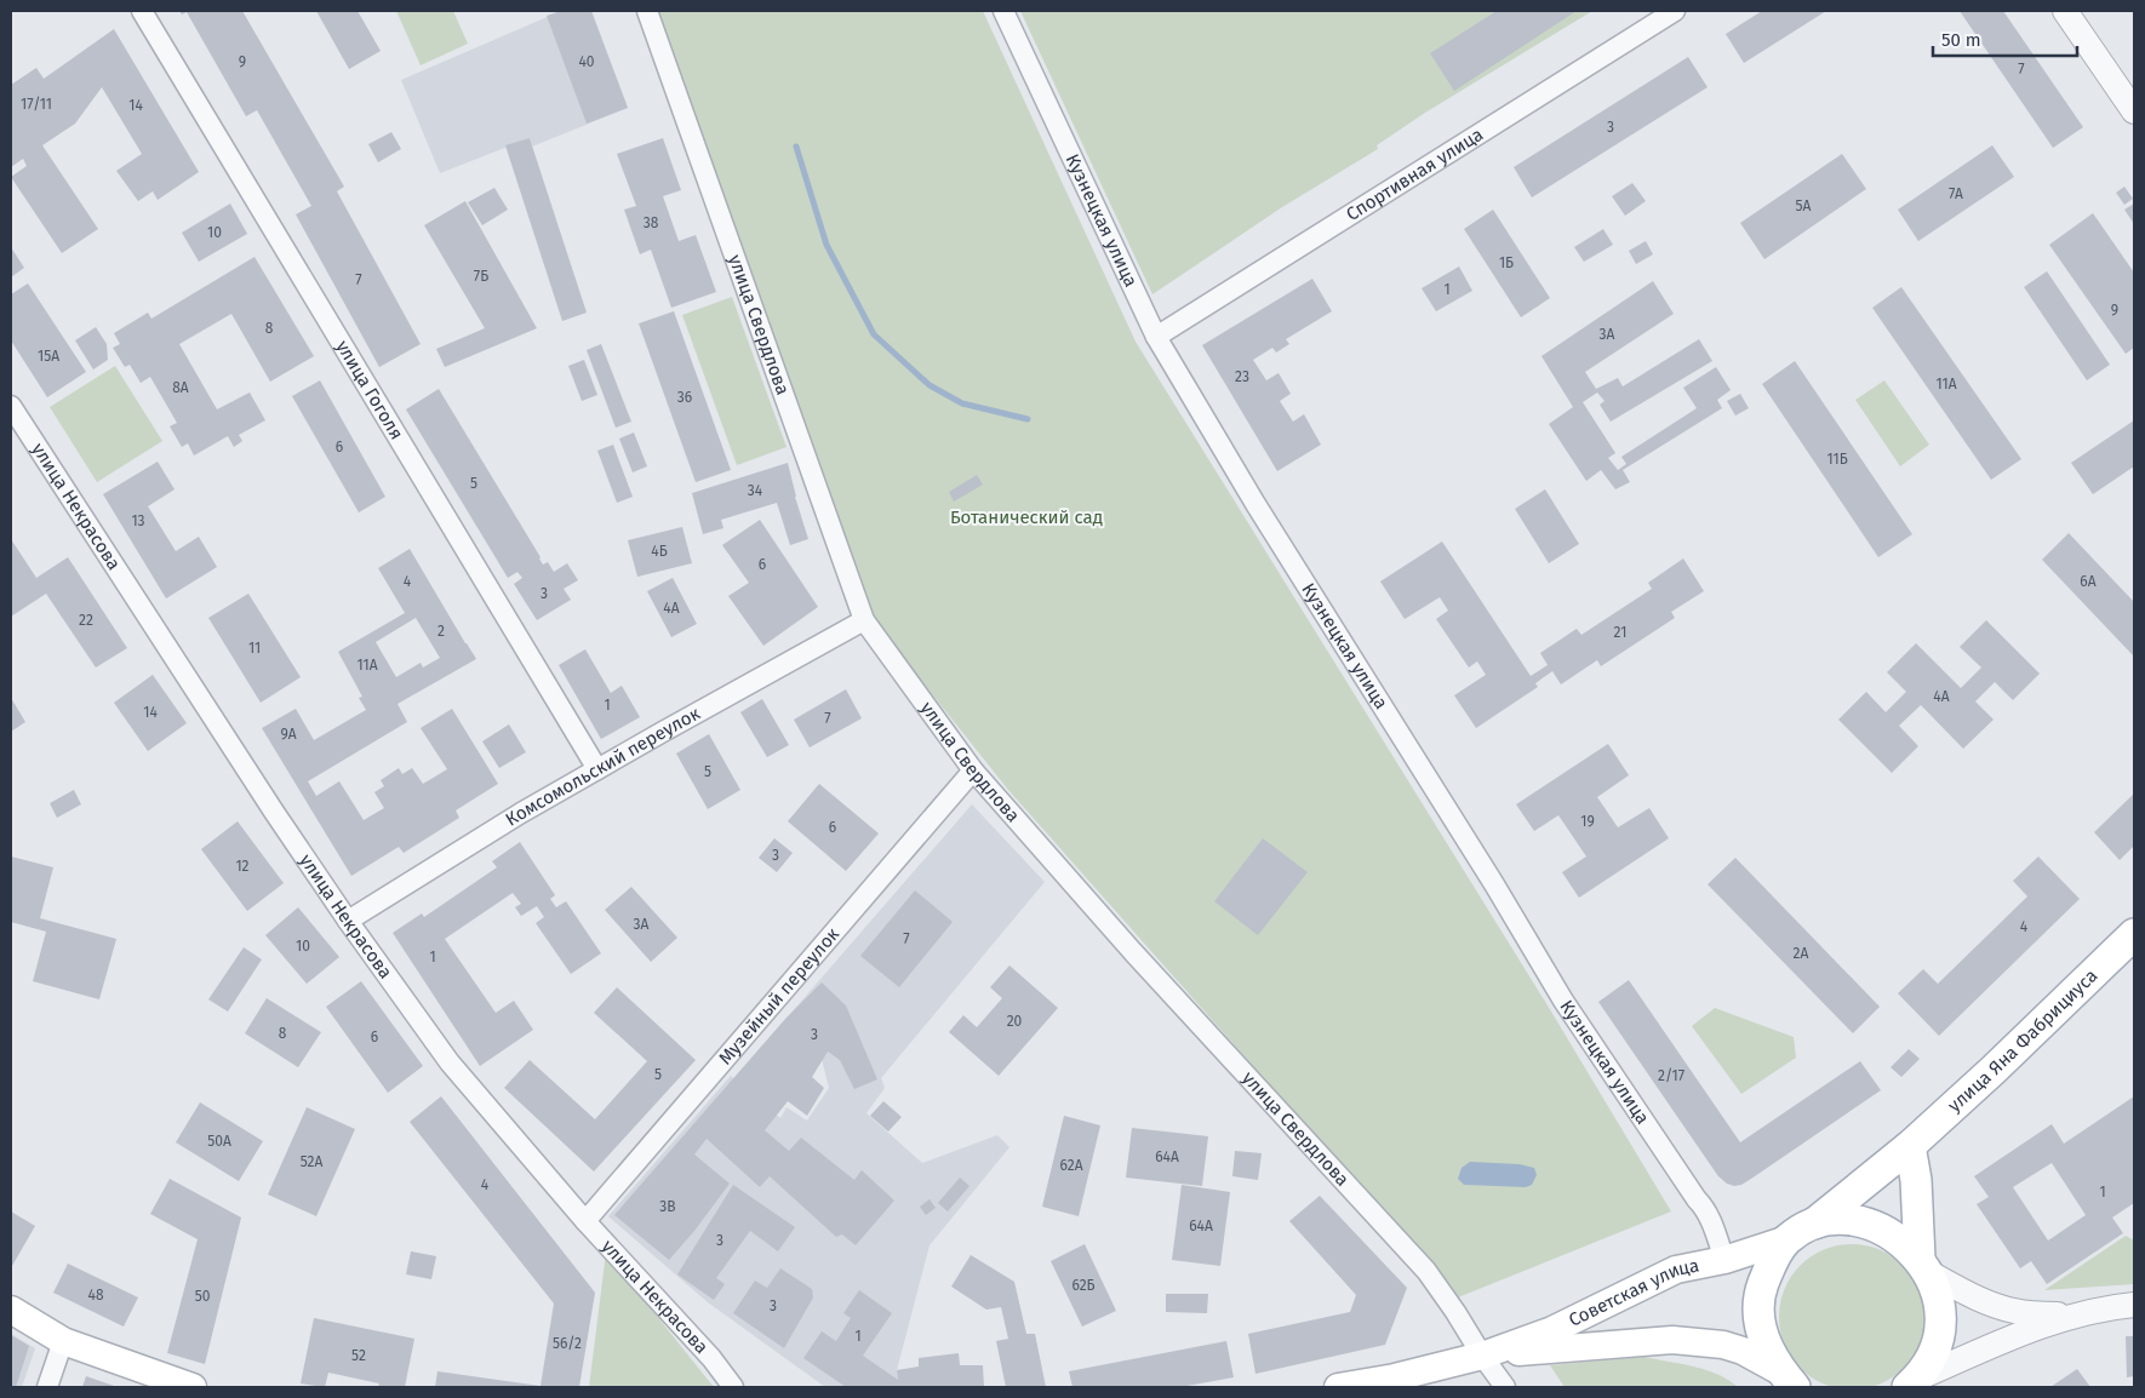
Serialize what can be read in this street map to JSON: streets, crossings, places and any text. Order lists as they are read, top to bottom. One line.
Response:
{"streets":{"main road":["улица Яна Фабрициуса","Советская улица"],"street":["Спортивная улица","Кузнецкая улица","улица Свердлова","улица Гоголя","улица Некрасова","Комсомольский переулок","Музейный переулок"]},"crossings":[["Спортивная улица","Кузнецкая улица"],["Кузнецкая улица","Советская улица"],["улица Свердлова","Комсомольский переулок"],["улица Свердлова","Музейный переулок"],["улица Свердлова","Советская улица"],["улица Гоголя","Комсомольский переулок"],["улица Некрасова","Комсомольский переулок"],["улица Некрасова","Музейный переулок"],["улица Яна Фабрициуса","Советская улица"]],"parks":["Ботанический сад"],"house_numbers":["9","40","7","17/11","14","3","7А","5А","38","10","1Б","7Б","7","1","9","8","3А","15А","23","11А","8А","36","6","11Б","5","34","13","4Б","6","4","6А","3","4А","22","2","21","11","11А","4А","1","14","7","9А","5","19","6","3","12","3А","4","7","10","2А","1","20","8","3","6","5","2/17","50А","64А","52А","62А","4","1","3В","64А","3","62Б","48","50","3","1","56/2","52"],"scale_bar":"50 m"}
